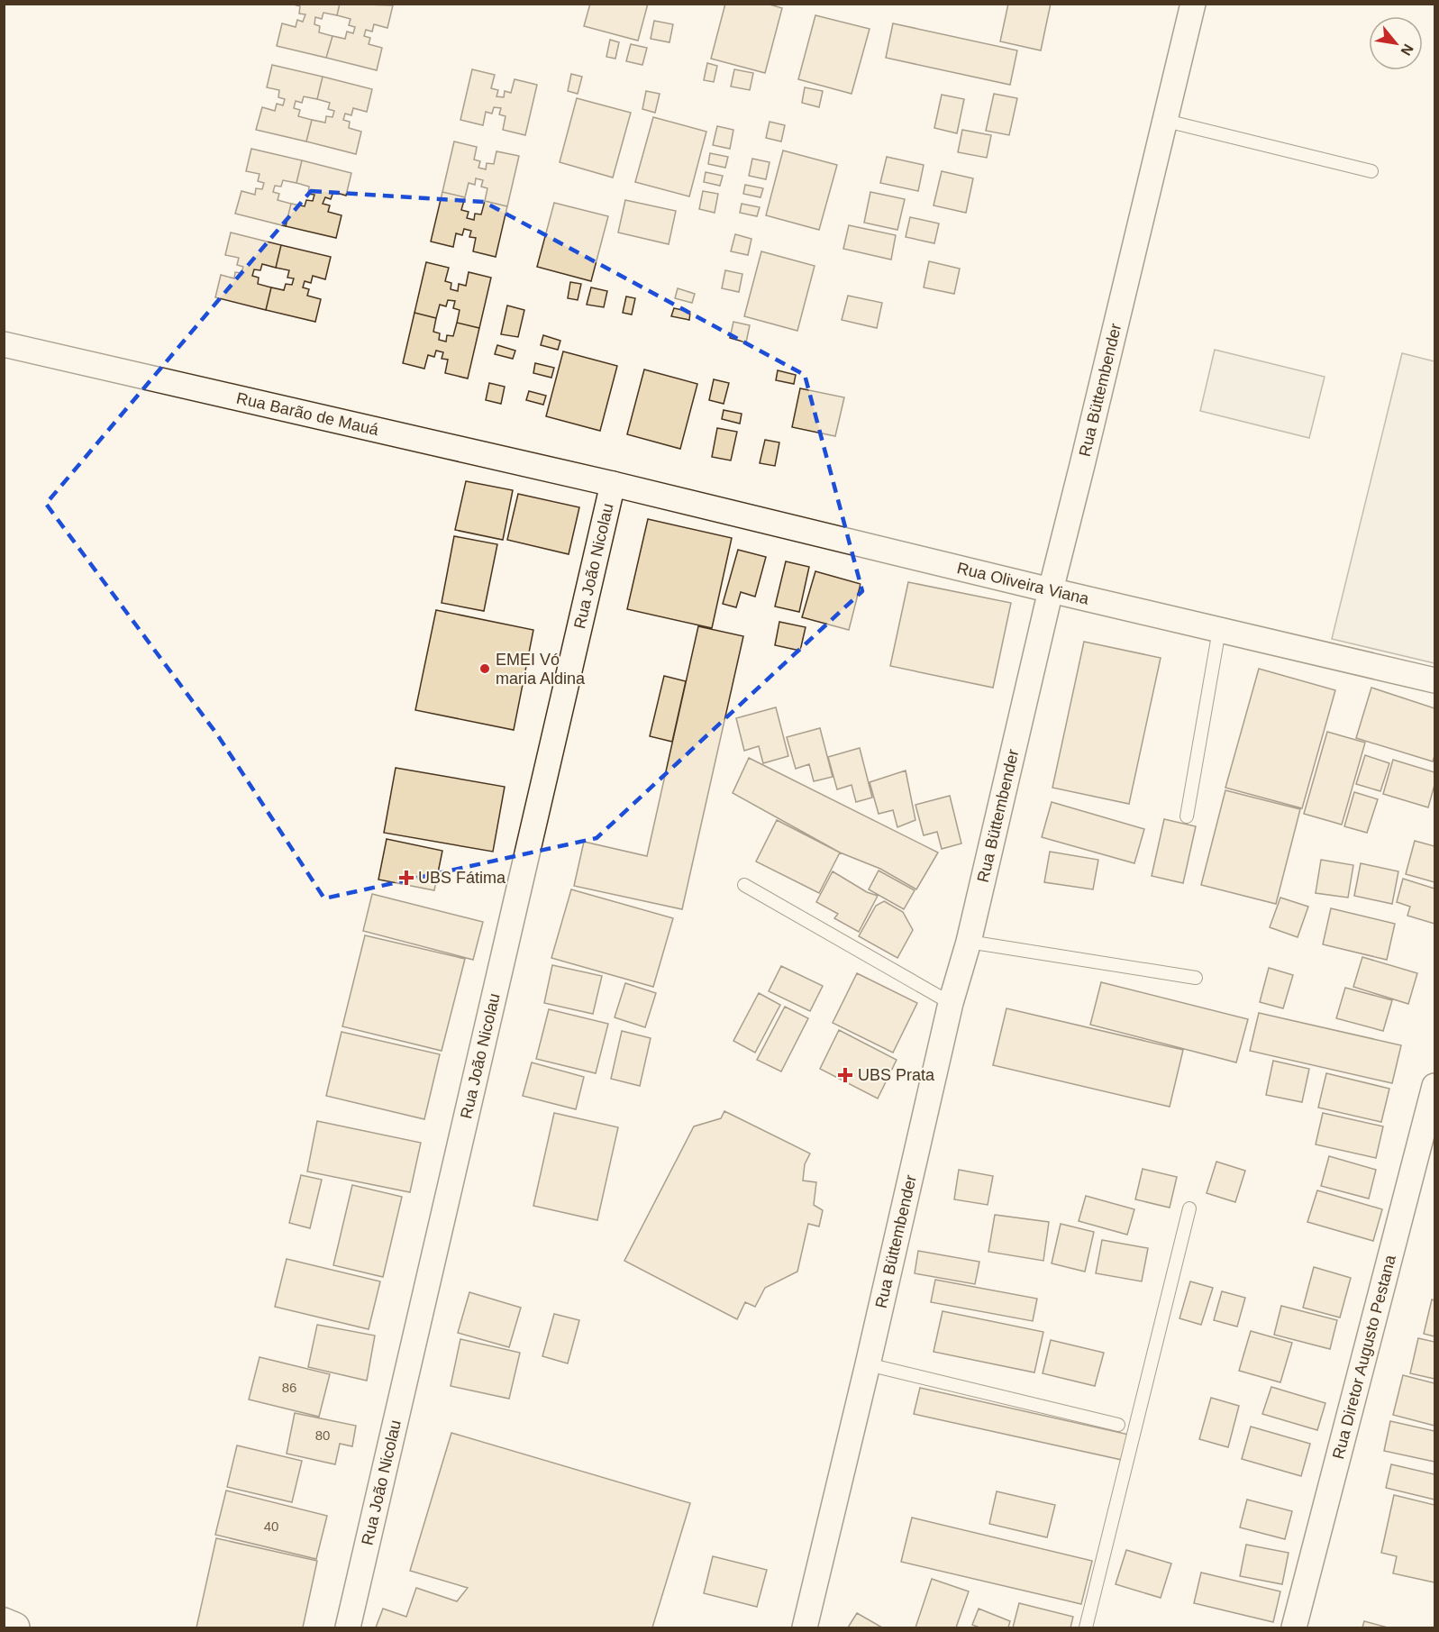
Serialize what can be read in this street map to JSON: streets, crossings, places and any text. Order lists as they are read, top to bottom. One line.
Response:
{"streets":{"street":["Rua Büttembender","Rua Barão de Mauá","Rua João Nicolau","Rua Oliveira Viana","Rua Diretor Augusto Pestana"]},"crossings":[["Rua Büttembender","Rua Oliveira Viana"],["Rua Barão de Mauá","Rua João Nicolau"],["Rua Barão de Mauá","Rua Oliveira Viana"],["Rua João Nicolau","Rua Oliveira Viana"]],"places":{"other":["EMEI Vó maria Aldina"],"health":["UBS Fátima","UBS Prata"]},"house_numbers":["86","80","40"],"north":"bottom right"}
